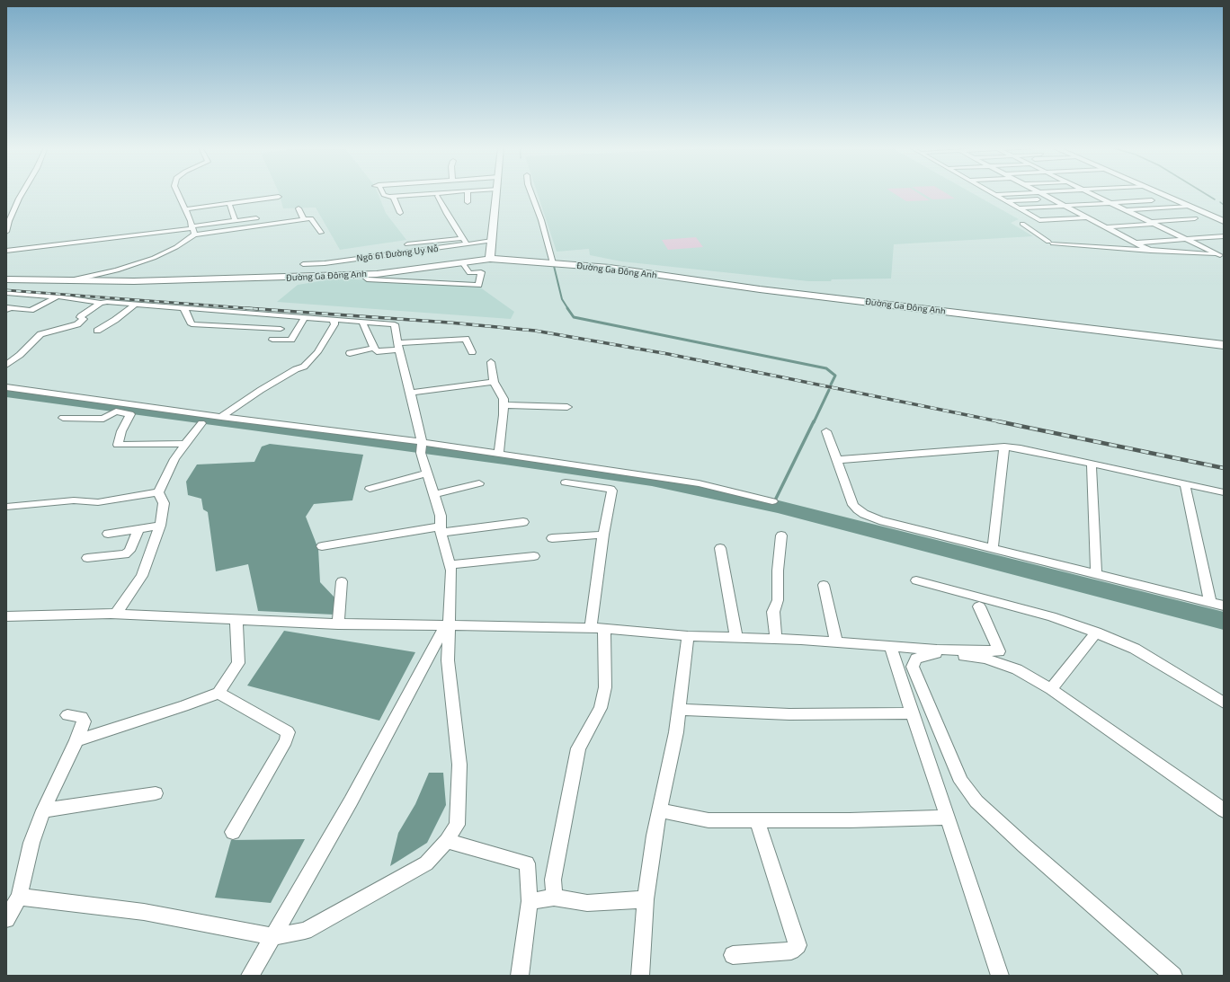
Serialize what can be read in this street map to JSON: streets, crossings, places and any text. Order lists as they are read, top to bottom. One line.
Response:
{"streets":{"street":["Ngõ 61 Đường Uy Nỗ","Đường Ga Đông Anh"]}}
